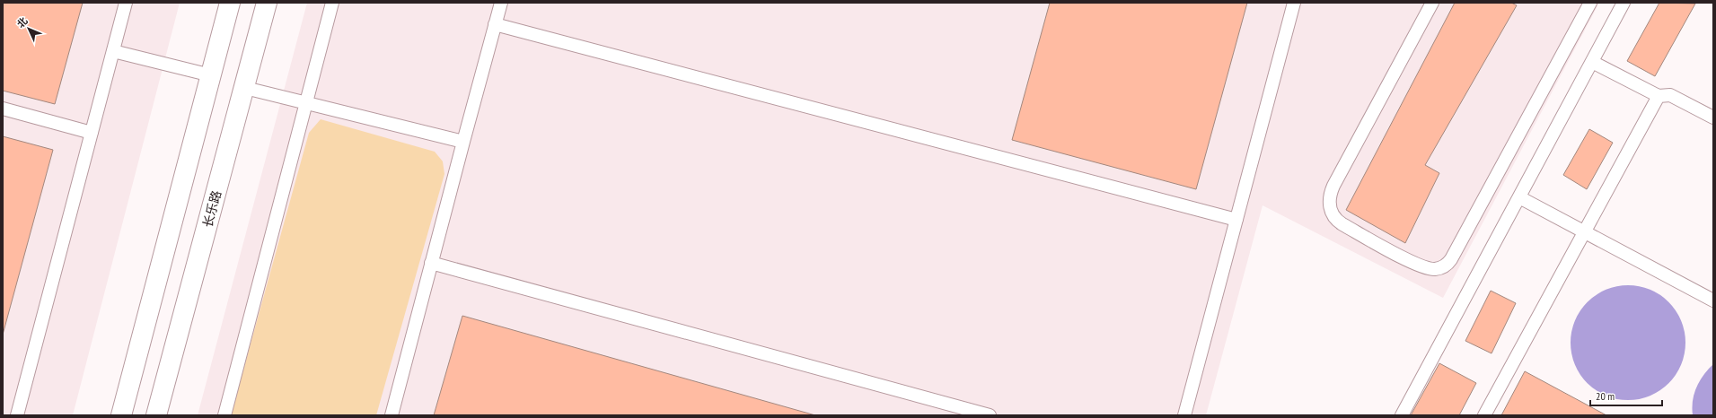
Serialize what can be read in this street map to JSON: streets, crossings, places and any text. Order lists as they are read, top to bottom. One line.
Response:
{"streets":{"street":["长乐路"]},"scale_bar":"20 m","north":"top left"}
